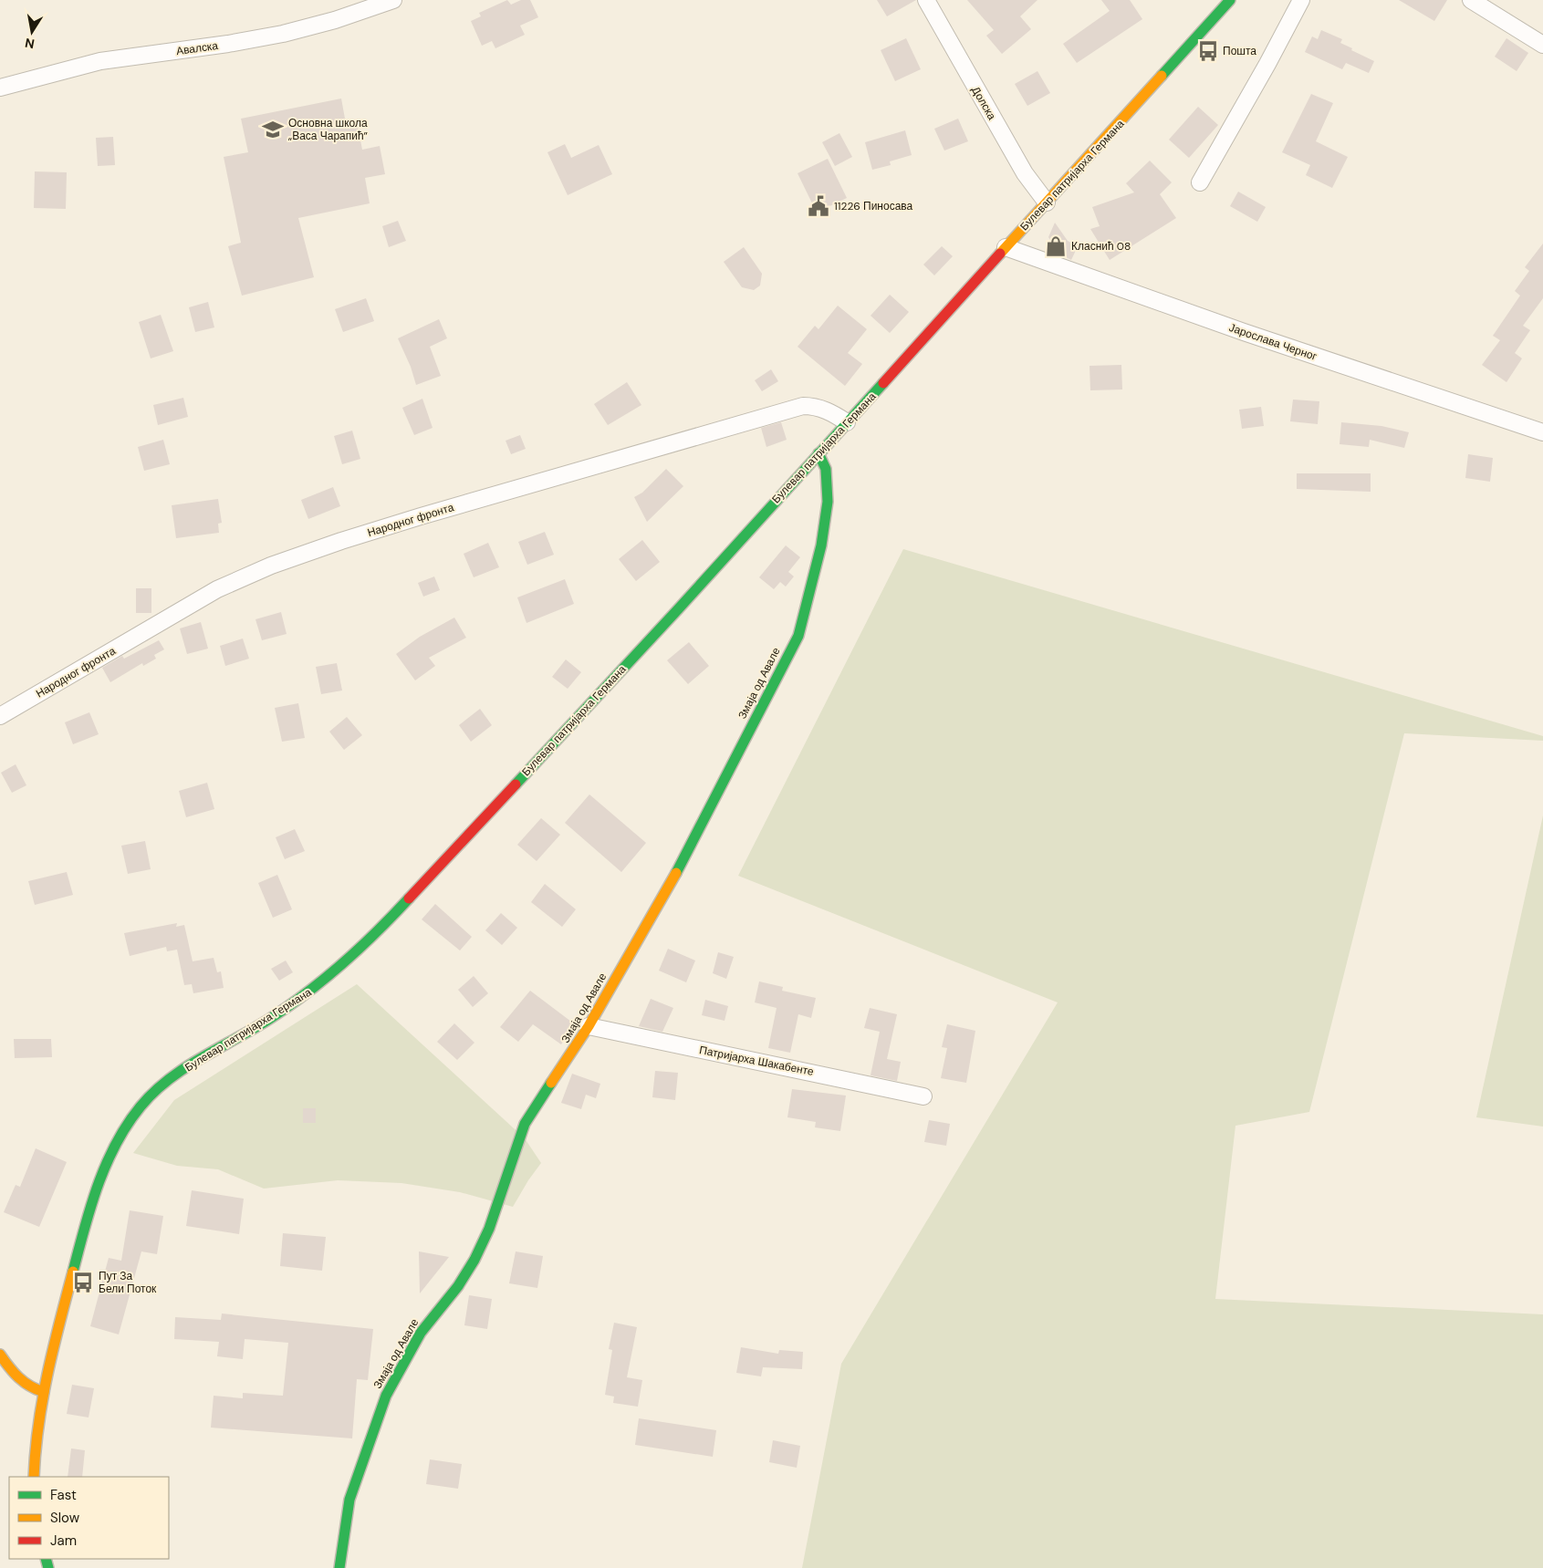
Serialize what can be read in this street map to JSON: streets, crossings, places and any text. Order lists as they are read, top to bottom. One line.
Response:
{"streets":{"main road":["Булевар патријарха Германа","Змаја од Авале"],"street":["Авалска","Долска","Јарослава Черног","Народног фронта","Патријарха Шакабенте"]},"crossings":[["Долска","Булевар патријарха Германа"],["Булевар патријарха Германа","Јарослава Черног"],["Булевар патријарха Германа","Народног фронта"],["Булевар патријарха Германа","Змаја од Авале"],["Змаја од Авале","Патријарха Шакабенте"]],"places":{"bus stop":["Пошта","Пут За Бели Поток"],"school or university":["Основна школа „Васа Чарапић”"],"public building":["11226 Пиносава"],"shop":["Класнић 08"]},"legend":["Fast","Slow","Jam"],"north":"bottom"}
